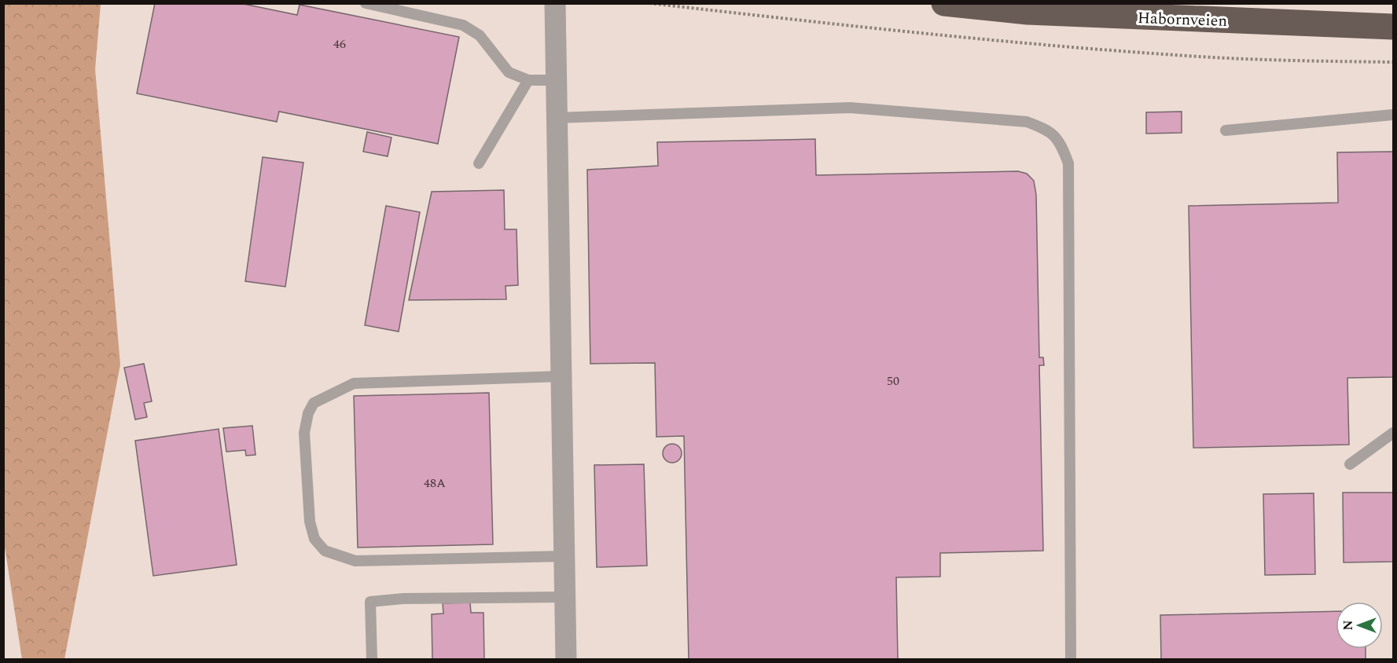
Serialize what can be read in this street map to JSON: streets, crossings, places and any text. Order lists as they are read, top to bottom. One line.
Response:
{"streets":{"highway":["Habornveien"]},"house_numbers":["46","50","48A"],"north":"left"}
